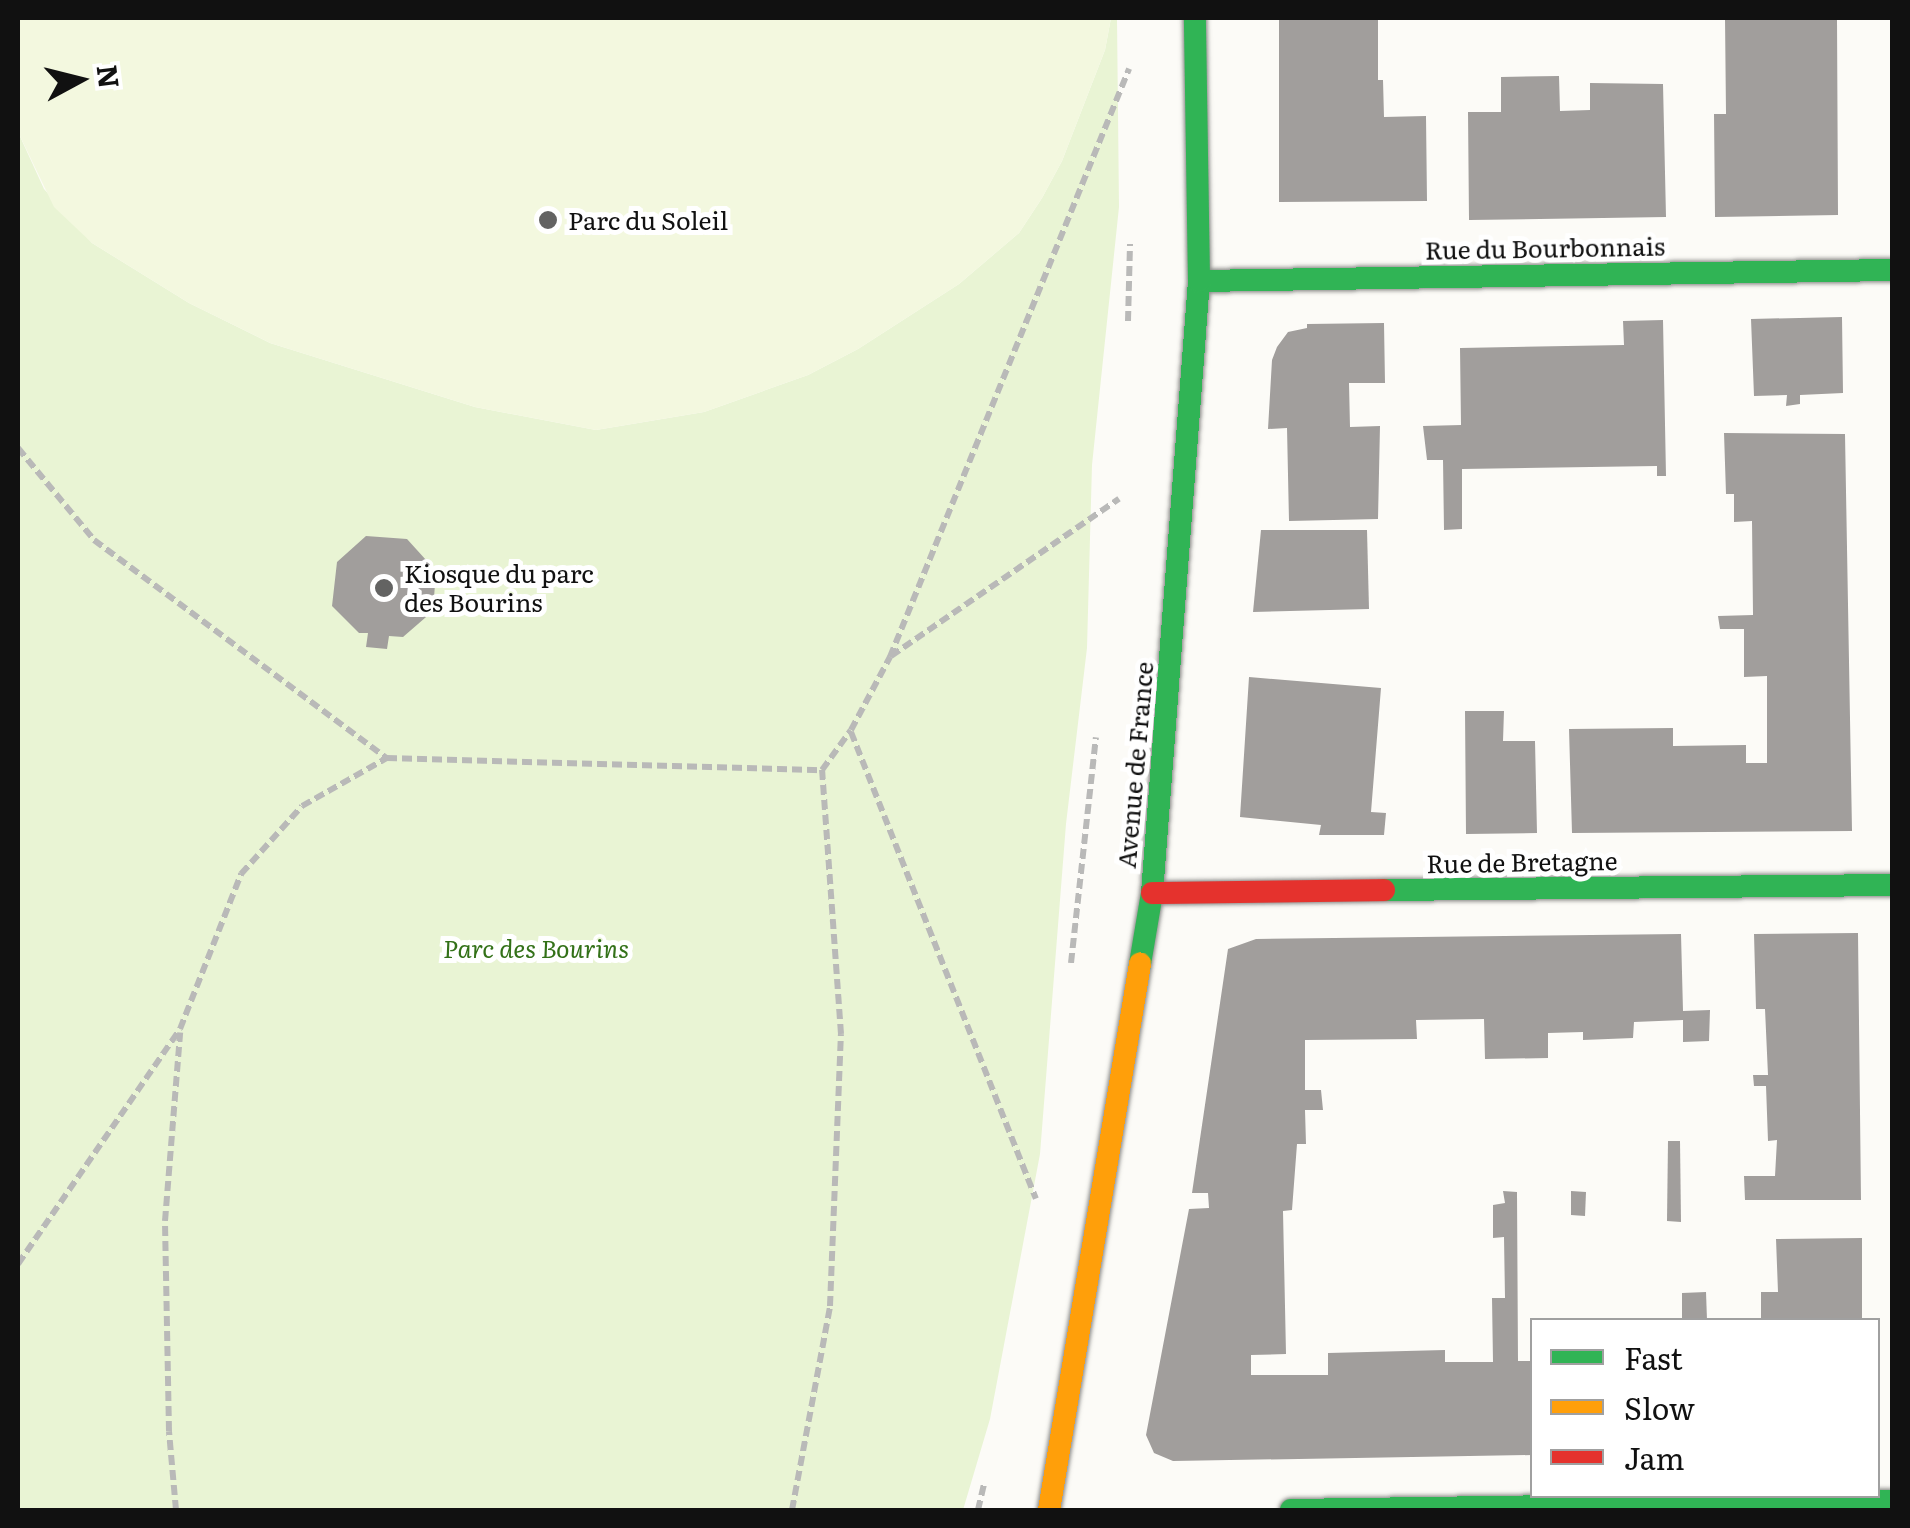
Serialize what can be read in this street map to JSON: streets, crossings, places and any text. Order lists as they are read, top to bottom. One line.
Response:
{"streets":{"street":["Rue du Bourbonnais","Avenue de France","Rue de Bretagne"]},"crossings":[["Rue du Bourbonnais","Avenue de France"],["Avenue de France","Rue de Bretagne"]],"parks":["Parc des Bourins"],"places":["Parc du Soleil","Kiosque du parc des Bourins"],"legend":["Fast","Slow","Jam"],"north":"right"}
